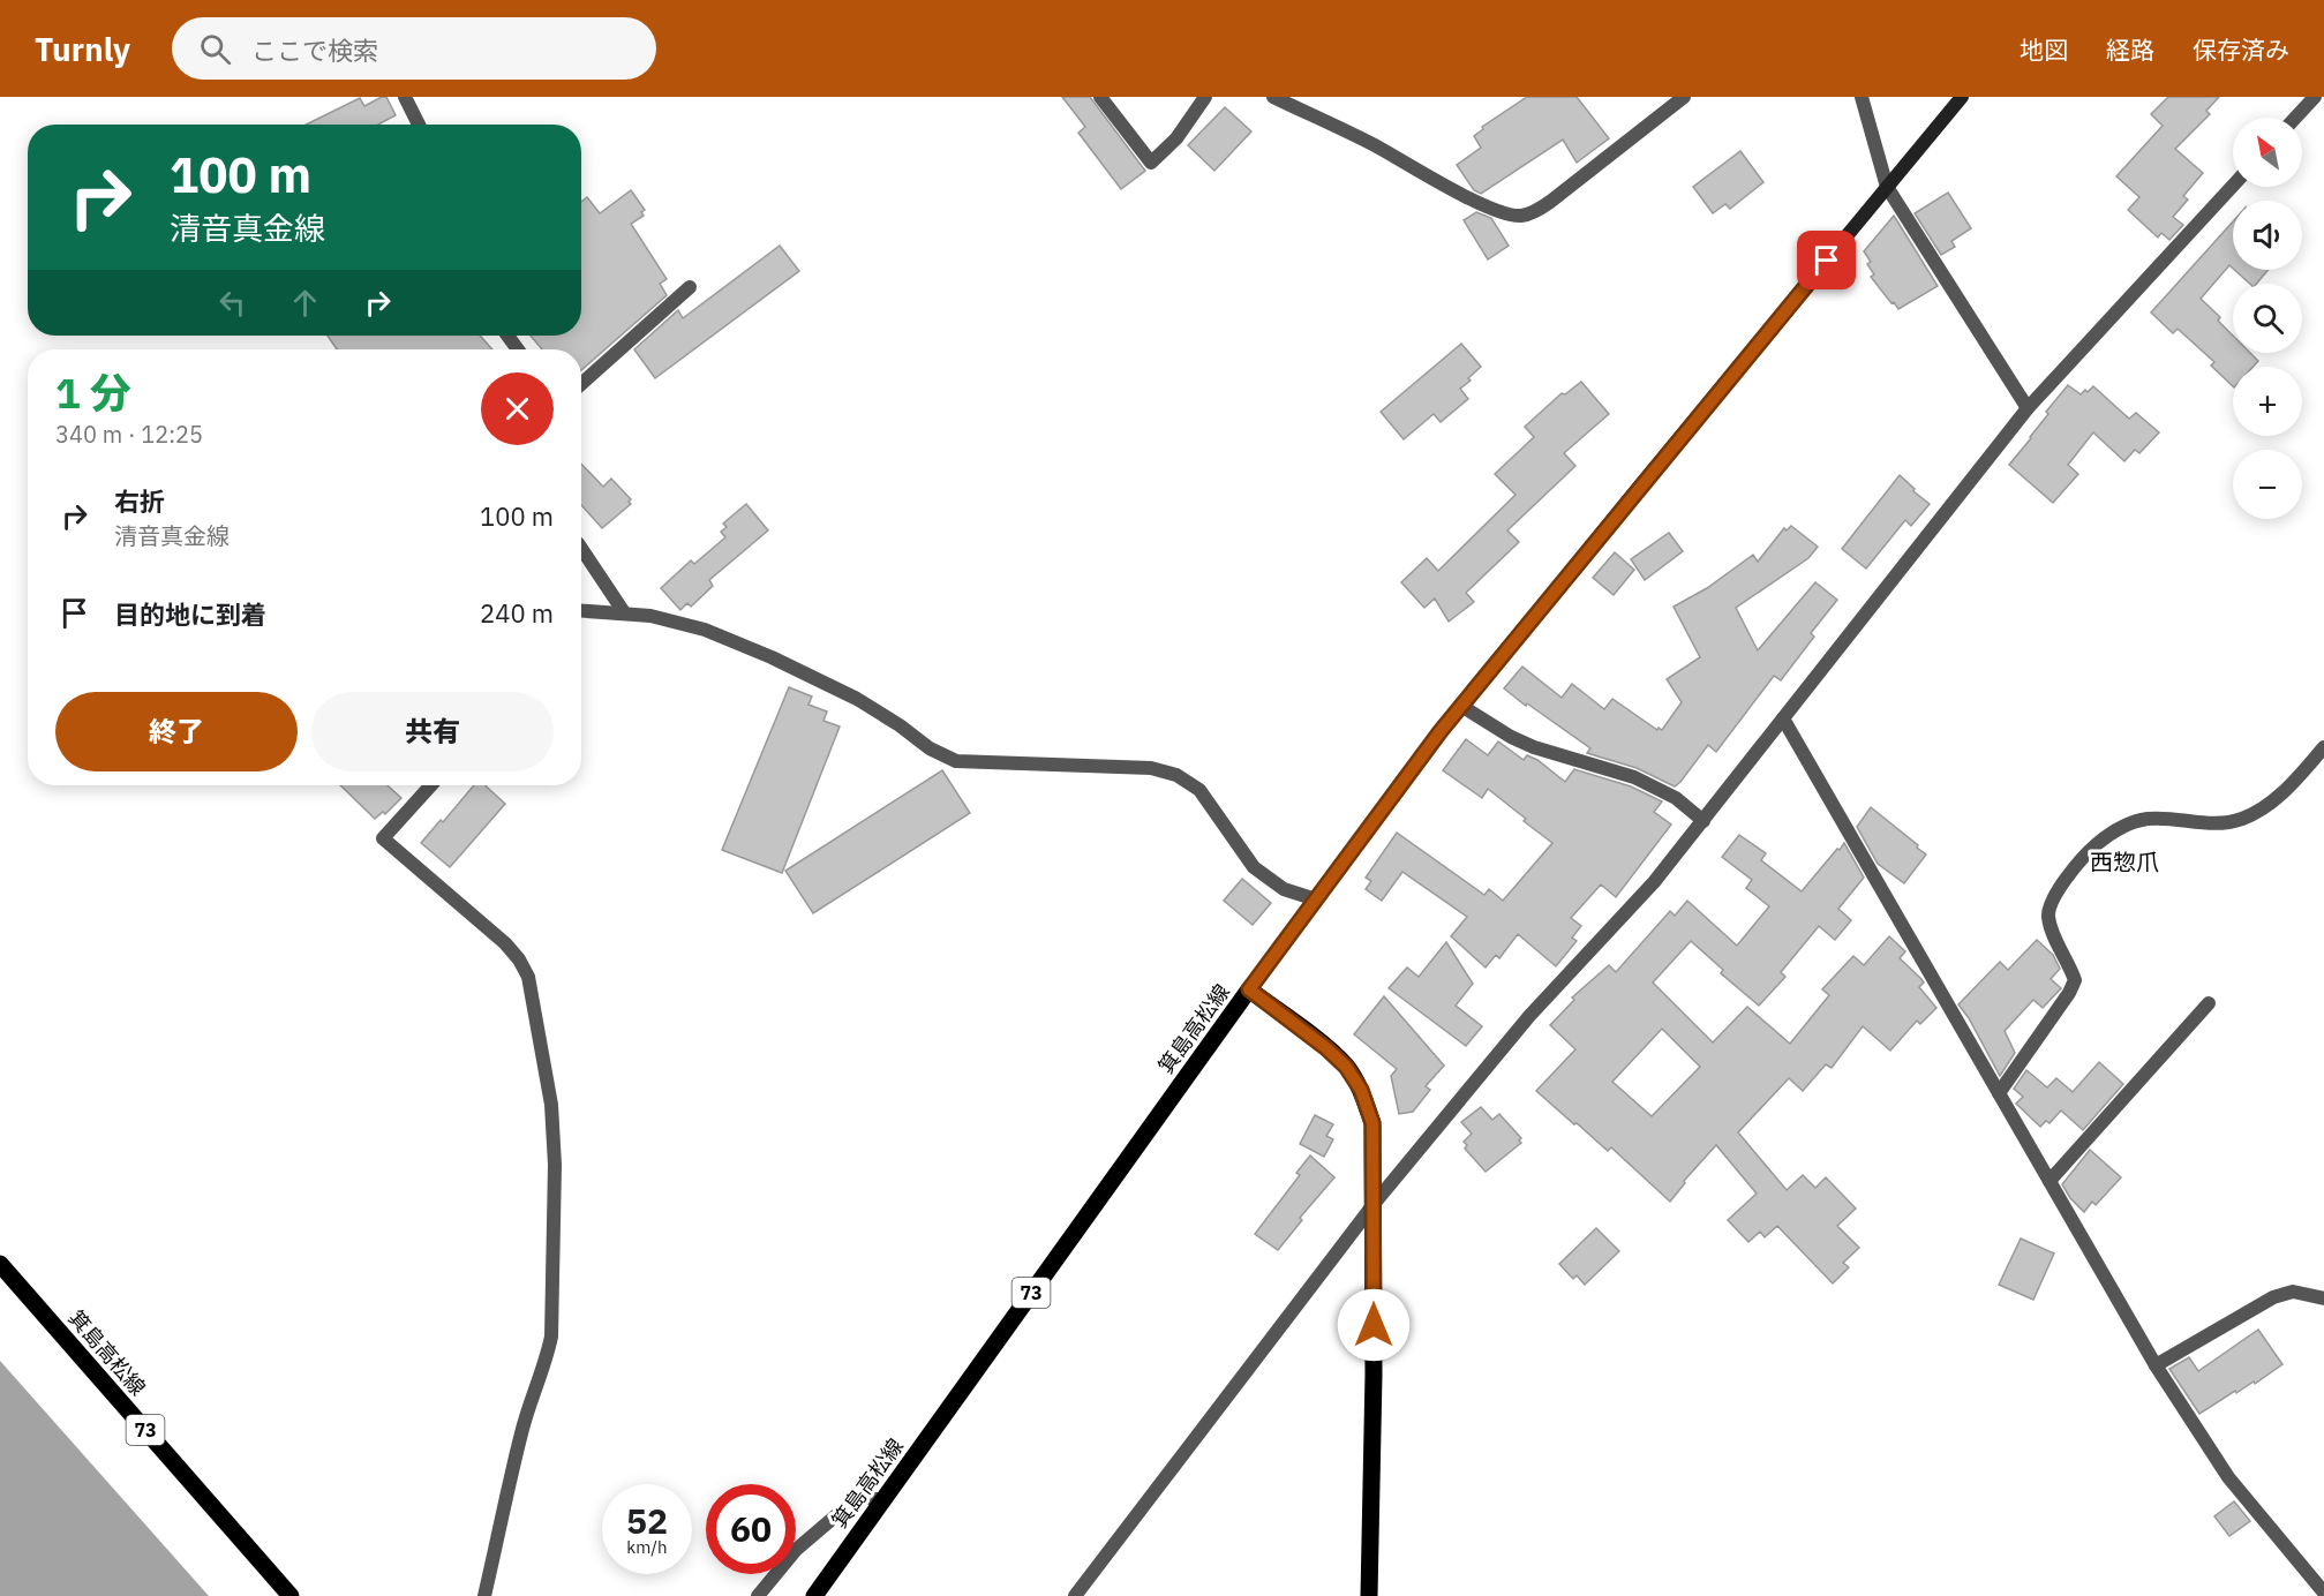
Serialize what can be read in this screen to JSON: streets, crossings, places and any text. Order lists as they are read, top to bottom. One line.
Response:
{"streets":{"main road":["箕島高松線","73"]},"districts":["西惣爪"],"north":"top left","page":{"header":"Turnly","search":"ここで検索","nav":["地図","経路","保存済み"],"map_buttons":["+","−"],"turn":["100 m","清音真金線"],"heading":["1 分","340 m · 12:25"],"list":[{"name":"右折","note":"清音真金線","value":"100 m"},{"name":"目的地に到着","value":"240 m"}],"buttons":["終了","共有"],"speed":"52 km/h","limit":"60"}}
